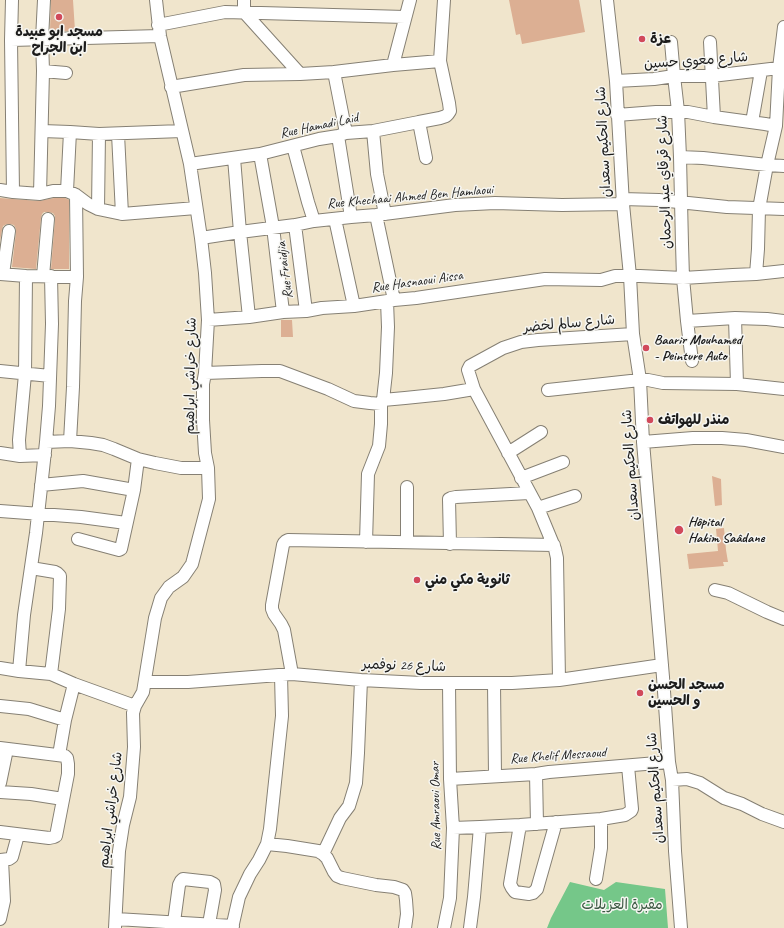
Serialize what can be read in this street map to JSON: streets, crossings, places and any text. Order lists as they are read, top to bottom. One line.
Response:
{"streets":{"street":["شارع معوي حسين","Rue Hamadi Laid","شارع الحكيم سعدان","شارع قرقاي عبد الرحمان","Rue Khechaai Ahmed Ben Hamlaoui","Rue Fraidjia","Rue Hasnaoui Aissa","شارع سالم لخضر","شارع خراشي ابراهيم","شارع 26 نوفمبر","Rue Khelif Messaoud","Rue Amraoui Omar"]},"crossings":[["شارع معوي حسين","شارع الحكيم سعدان"],["شارع معوي حسين","شارع قرقاي عبد الرحمان"],["Rue Hamadi Laid","شارع خراشي ابراهيم"],["شارع الحكيم سعدان","Rue Khechaai Ahmed Ben Hamlaoui"],["شارع الحكيم سعدان","Rue Hasnaoui Aissa"],["شارع الحكيم سعدان","شارع سالم لخضر"],["شارع الحكيم سعدان","شارع 26 نوفمبر"],["شارع الحكيم سعدان","Rue Khelif Messaoud"],["شارع قرقاي عبد الرحمان","Rue Khechaai Ahmed Ben Hamlaoui"],["شارع قرقاي عبد الرحمان","Rue Hasnaoui Aissa"],["Rue Khechaai Ahmed Ben Hamlaoui","Rue Fraidjia"],["Rue Khechaai Ahmed Ben Hamlaoui","شارع خراشي ابراهيم"],["Rue Fraidjia","Rue Hasnaoui Aissa"],["Rue Hasnaoui Aissa","شارع خراشي ابراهيم"],["شارع خراشي ابراهيم","شارع 26 نوفمبر"],["شارع 26 نوفمبر","Rue Amraoui Omar"],["Rue Khelif Messaoud","Rue Amraoui Omar"]],"parks":["مقبرة العزيلات"],"places":["مسجد ابو عبيدة ابن الجراح","عزة","Baarir Mouhamed - Peinture Auto","منذر للهواتف","Hôpital Hakim Saâdane","ثانوية مكي مني","مسجد الحسن و الحسين"]}
